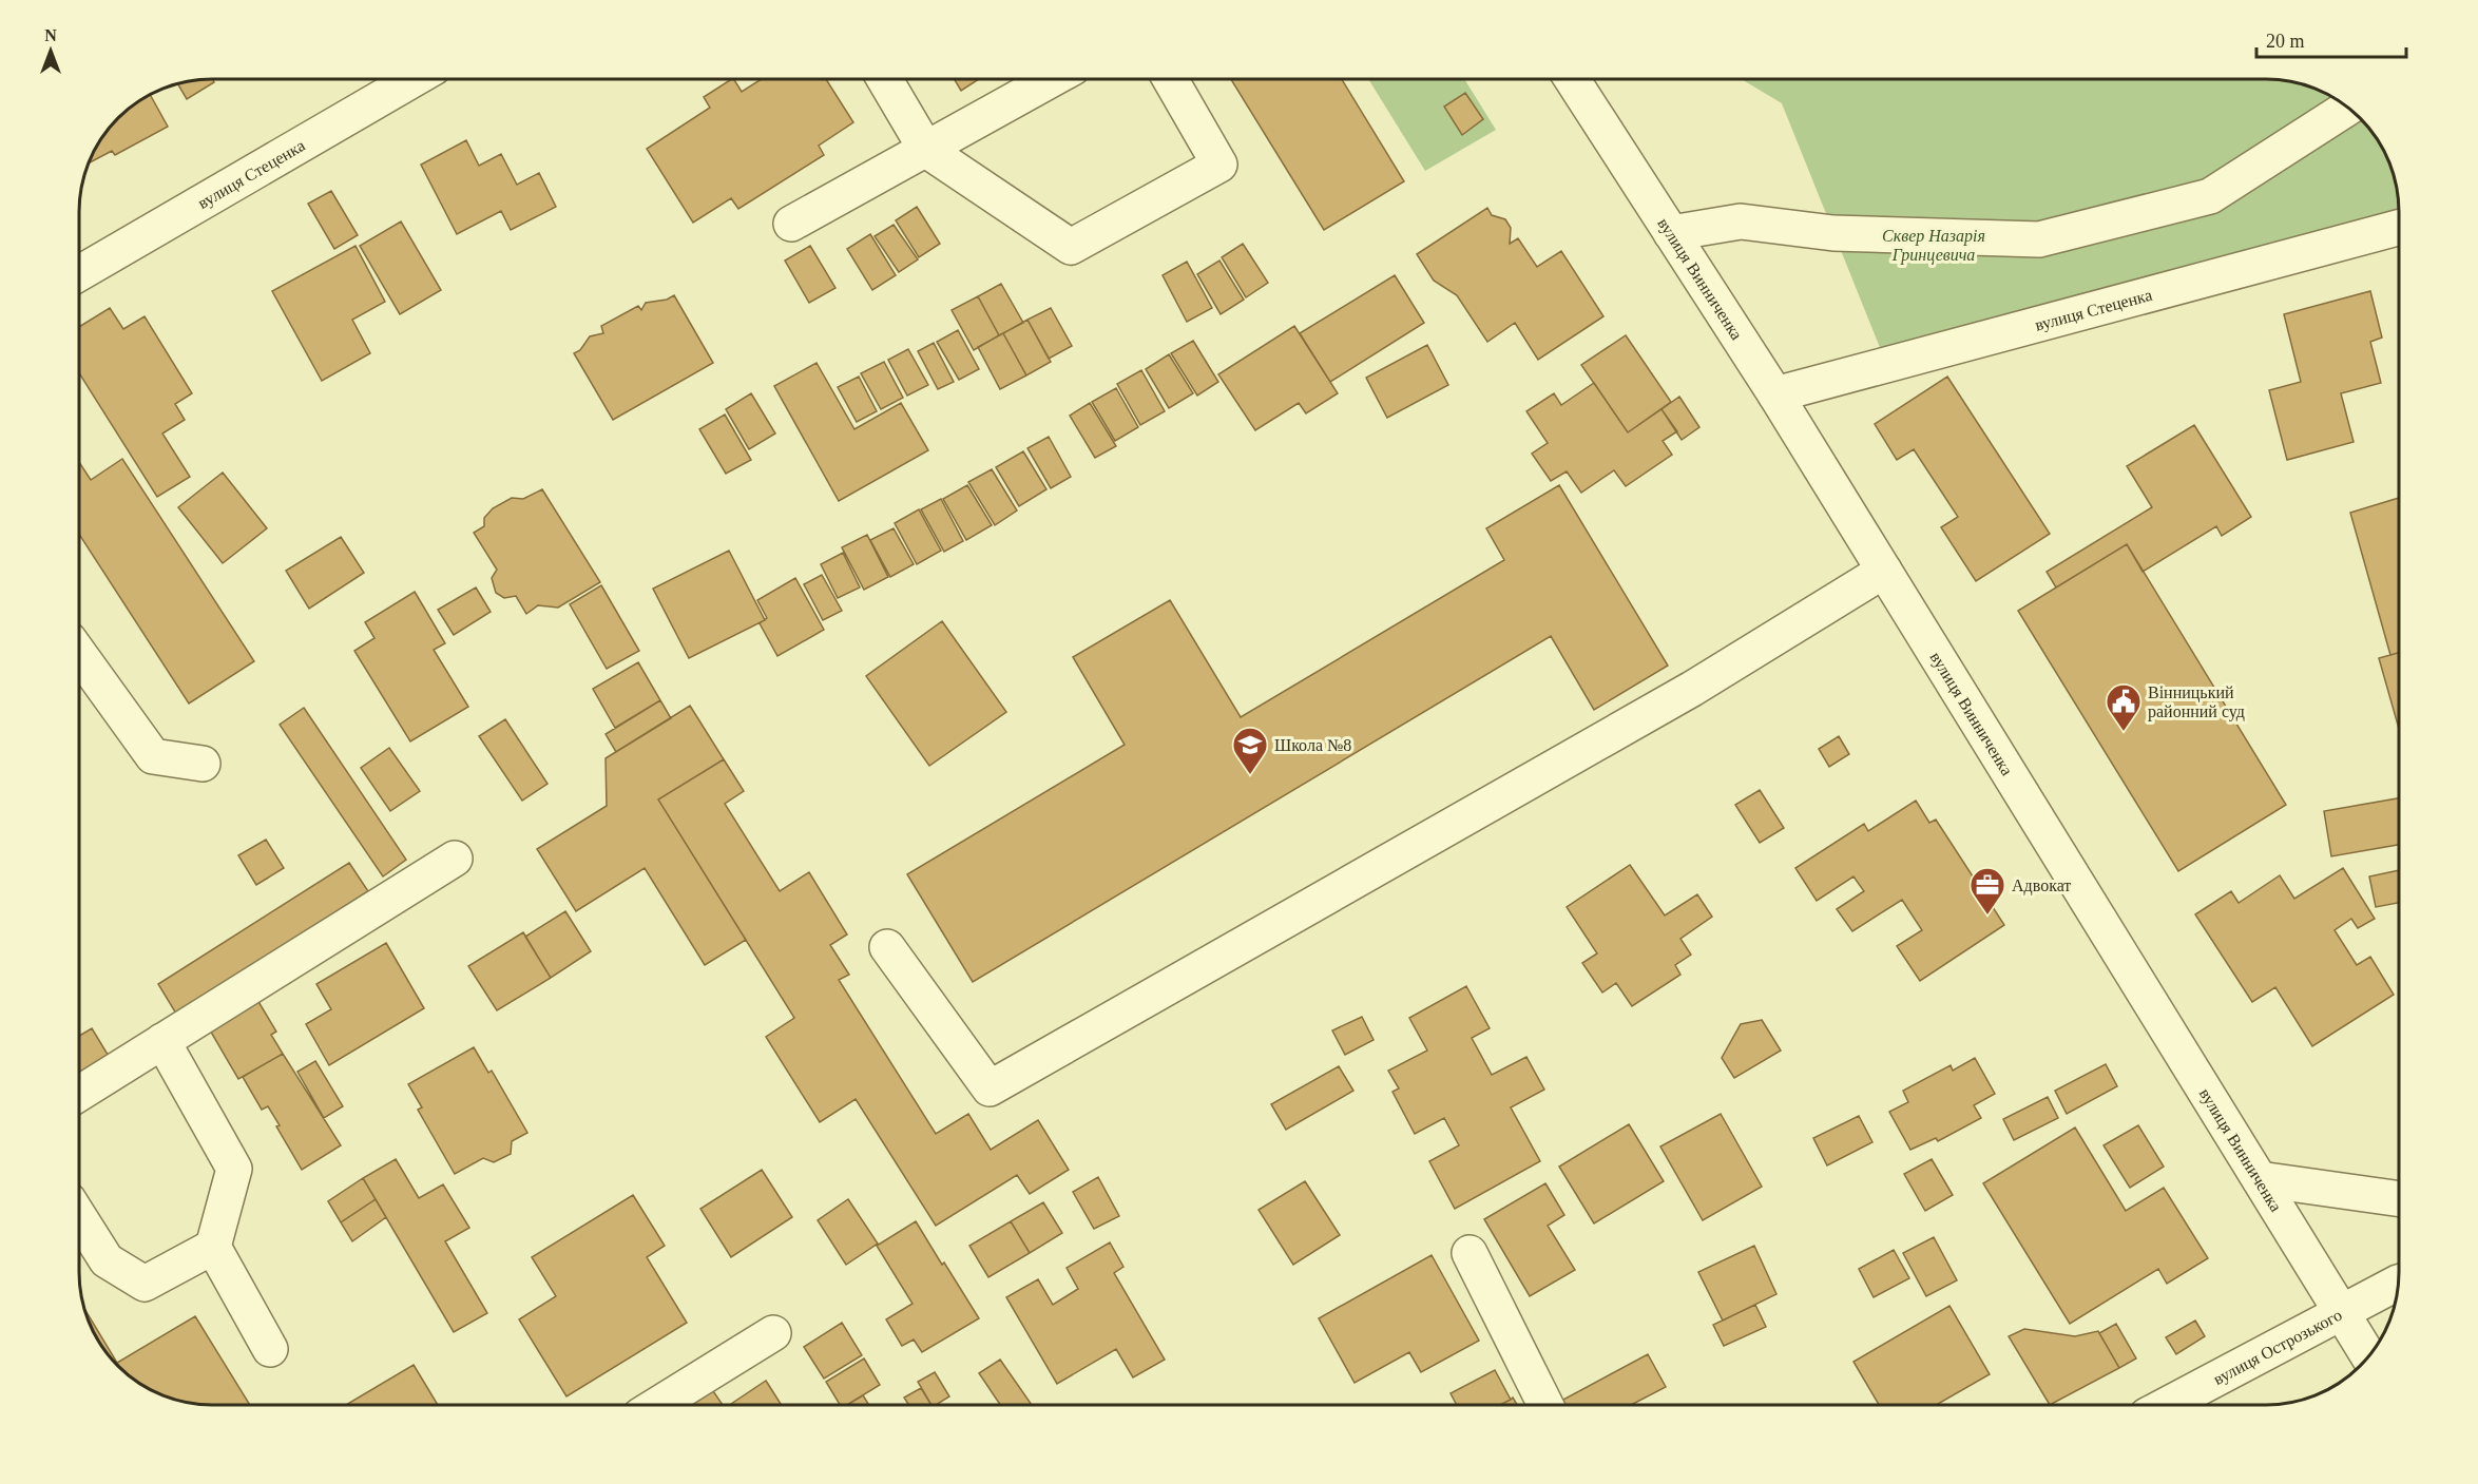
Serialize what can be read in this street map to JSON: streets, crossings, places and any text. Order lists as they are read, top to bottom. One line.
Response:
{"streets":{"street":["вулиця Стеценка","вулиця Винниченка","вулиця Острозького"]},"crossings":[["вулиця Стеценка","вулиця Винниченка"],["вулиця Винниченка","вулиця Острозького"]],"parks":["Сквер Назарія Гринцевича"],"places":{"public building":["Вінницький районний суд"],"school or university":["Школа №8"],"office":["Адвокат"]},"scale_bar":"20 m","north":"top"}
